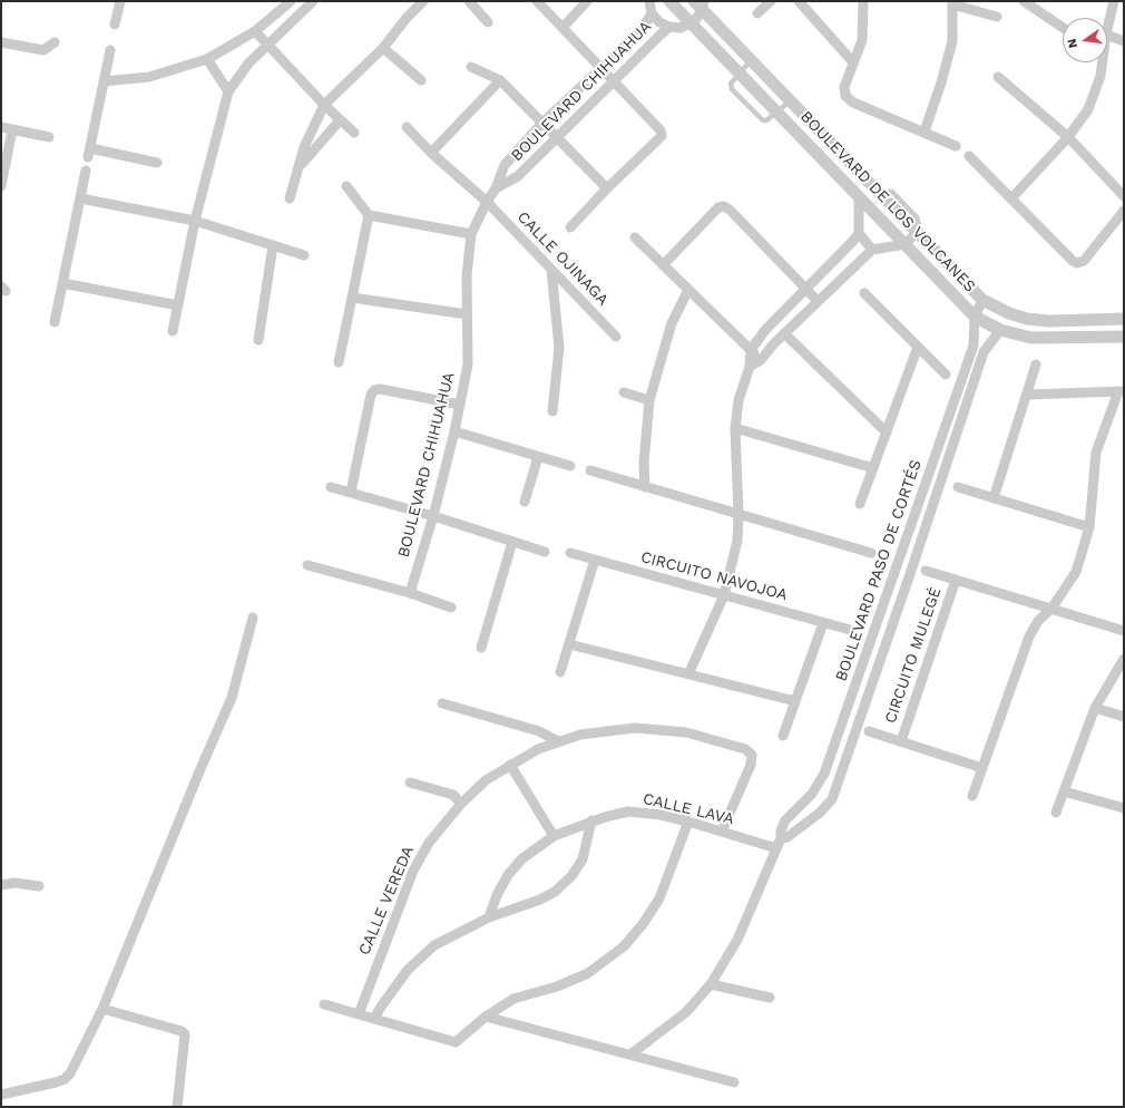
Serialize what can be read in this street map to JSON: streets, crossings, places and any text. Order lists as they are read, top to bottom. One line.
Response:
{"streets":{"street":["BOULEVARD CHIHUAHUA","BOULEVARD DE LOS VOLCANES","CALLE OJINAGA","BOULEVARD PASO DE CORTÉS","CIRCUITO NAVOJOA","CIRCUITO MULEGÉ","CALLE LAVA","CALLE VEREDA"]},"crossings":[["BOULEVARD CHIHUAHUA","BOULEVARD DE LOS VOLCANES"],["BOULEVARD CHIHUAHUA","CALLE OJINAGA"],["BOULEVARD DE LOS VOLCANES","BOULEVARD PASO DE CORTÉS"],["BOULEVARD PASO DE CORTÉS","CALLE LAVA"],["CALLE LAVA","CALLE VEREDA"]],"north":"left"}
